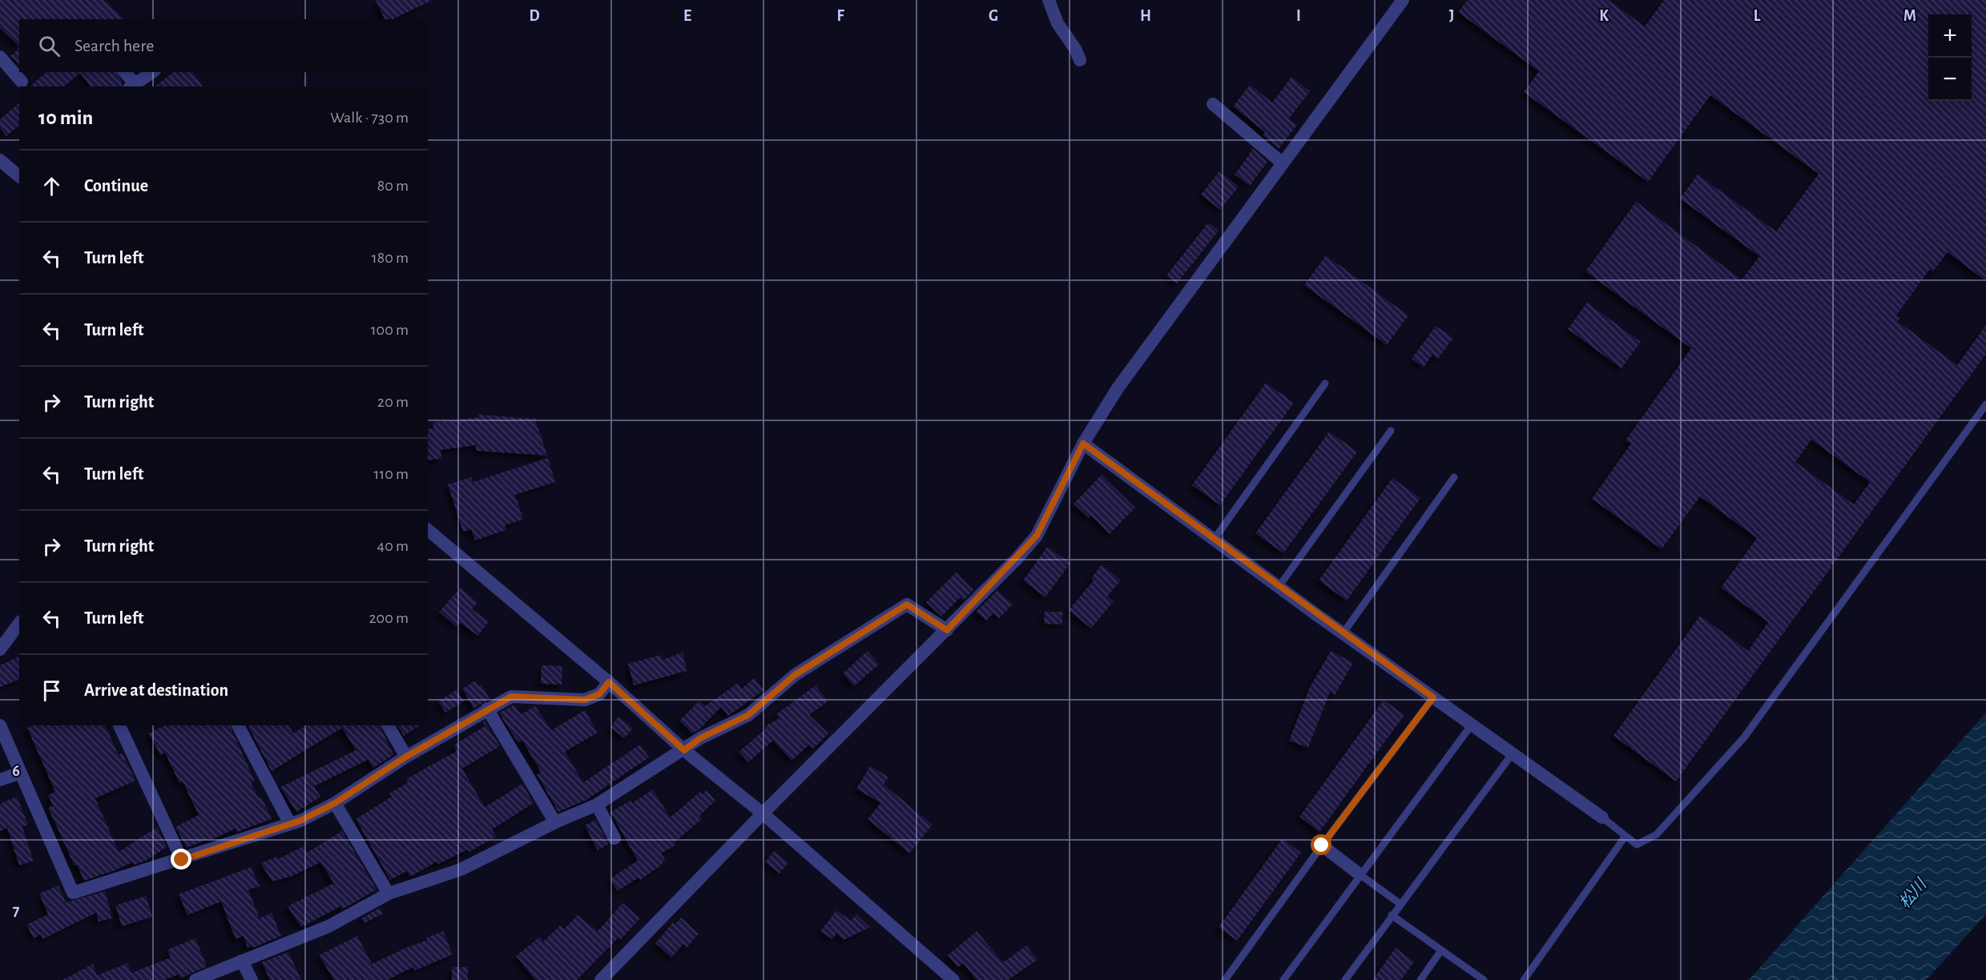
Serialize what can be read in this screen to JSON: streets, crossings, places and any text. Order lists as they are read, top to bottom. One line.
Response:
{"water":["松川"],"page":{"map_buttons":["+","−"],"search":"Search here","heading":["10 min","Walk · 730 m"],"list":[["Continue","80 m"],["Turn left","180 m"],["Turn left","100 m"],["Turn right","20 m"],["Turn left","110 m"],["Turn right","40 m"],["Turn left","200 m"],"Arrive at destination"]},"grid":{"columns":["D","E","F","G","H","I","J","K","L","M"],"rows":["6","7"]}}
